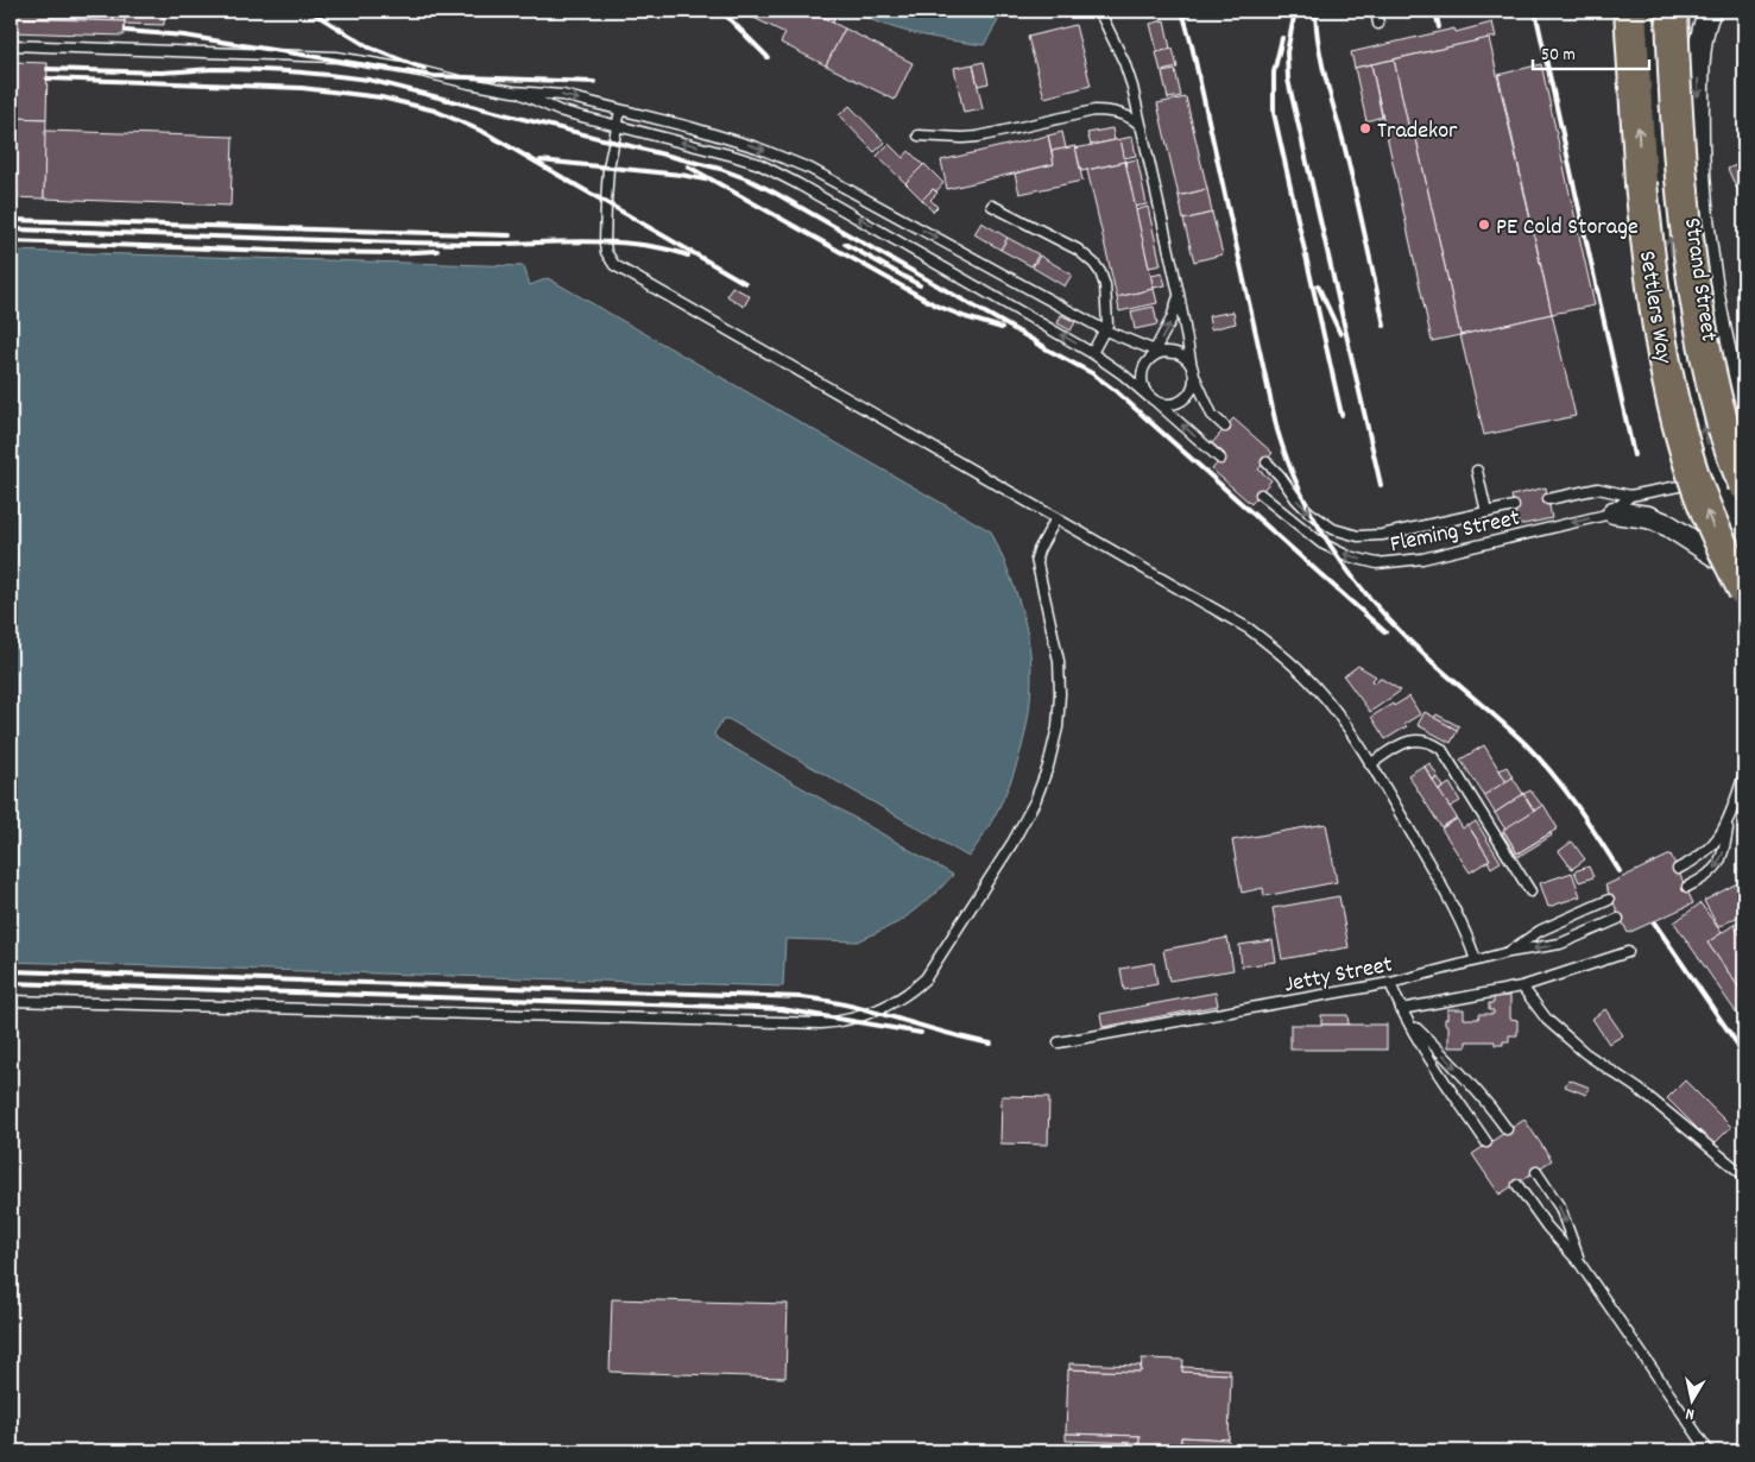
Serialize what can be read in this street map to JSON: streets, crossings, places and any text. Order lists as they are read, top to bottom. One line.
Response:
{"streets":{"highway":["Settlers Way"],"street":["Strand Street"],"lane":["Fleming Street","Jetty Street"]},"crossings":[["Strand Street","Settlers Way"],["Strand Street","Fleming Street"],["Settlers Way","Fleming Street"]],"places":["Tradekor","PE Cold Storage"],"scale_bar":"50 m","north":"bottom"}
